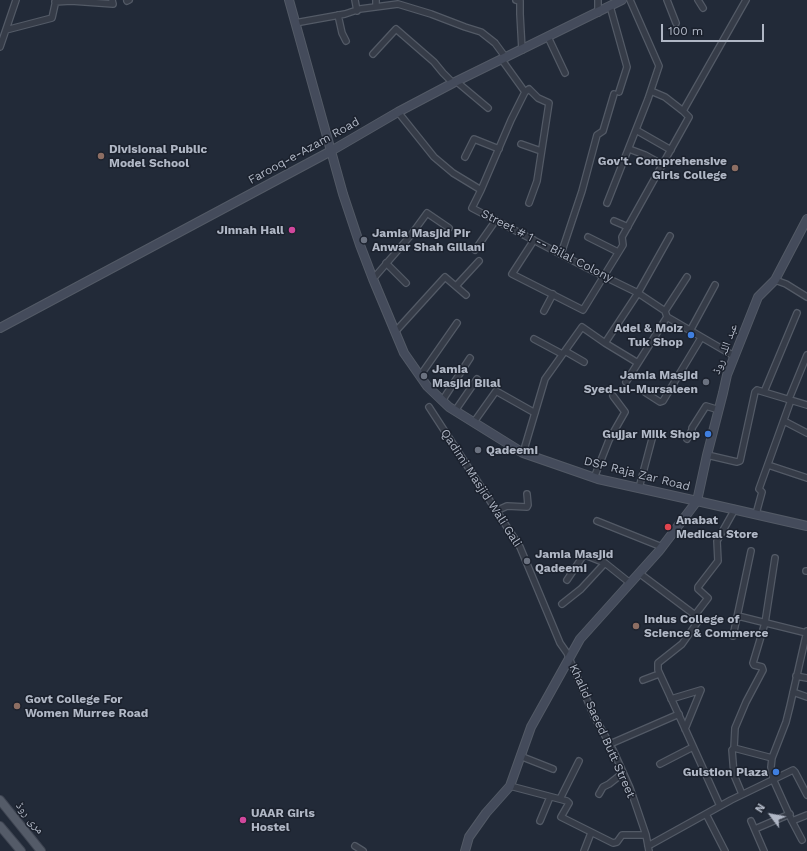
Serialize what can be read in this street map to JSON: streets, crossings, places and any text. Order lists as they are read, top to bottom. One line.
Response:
{"streets":{"main road":["مری روڈ"],"street":["Farooq-e-Azam Road","Street # 1 -- Bilal Colony","عبد اللہ روڈ","DSP Raja Zar Road","Qadimi Masjid Wali Gali","Khalid Saeed Butt Street"]},"crossings":[["Farooq-e-Azam Road","Street # 1 -- Bilal Colony"],["Farooq-e-Azam Road","DSP Raja Zar Road"],["Street # 1 -- Bilal Colony","عبد اللہ روڈ"],["عبد اللہ روڈ","DSP Raja Zar Road"],["Qadimi Masjid Wali Gali","Khalid Saeed Butt Street"]],"places":["Divisional Public Model School","Gov't. Comprehensive Girls College","Jinnah Hall","Jamia Masjid Pir Anwar Shah Gillani","Adel & Moiz Tuk Shop","Jamia Masjid Bilal","Jamia Masjid Syed-ul-Mursaleen","Gujjar Milk Shop","Qadeemi","Anabat Medical Store","Jamia Masjid Qadeemi","Indus College of Science & Commerce","Govt College For Women Murree Road","Gulstion Plaza","UAAR Girls Hostel"],"scale_bar":"100 m","north":"top left"}
